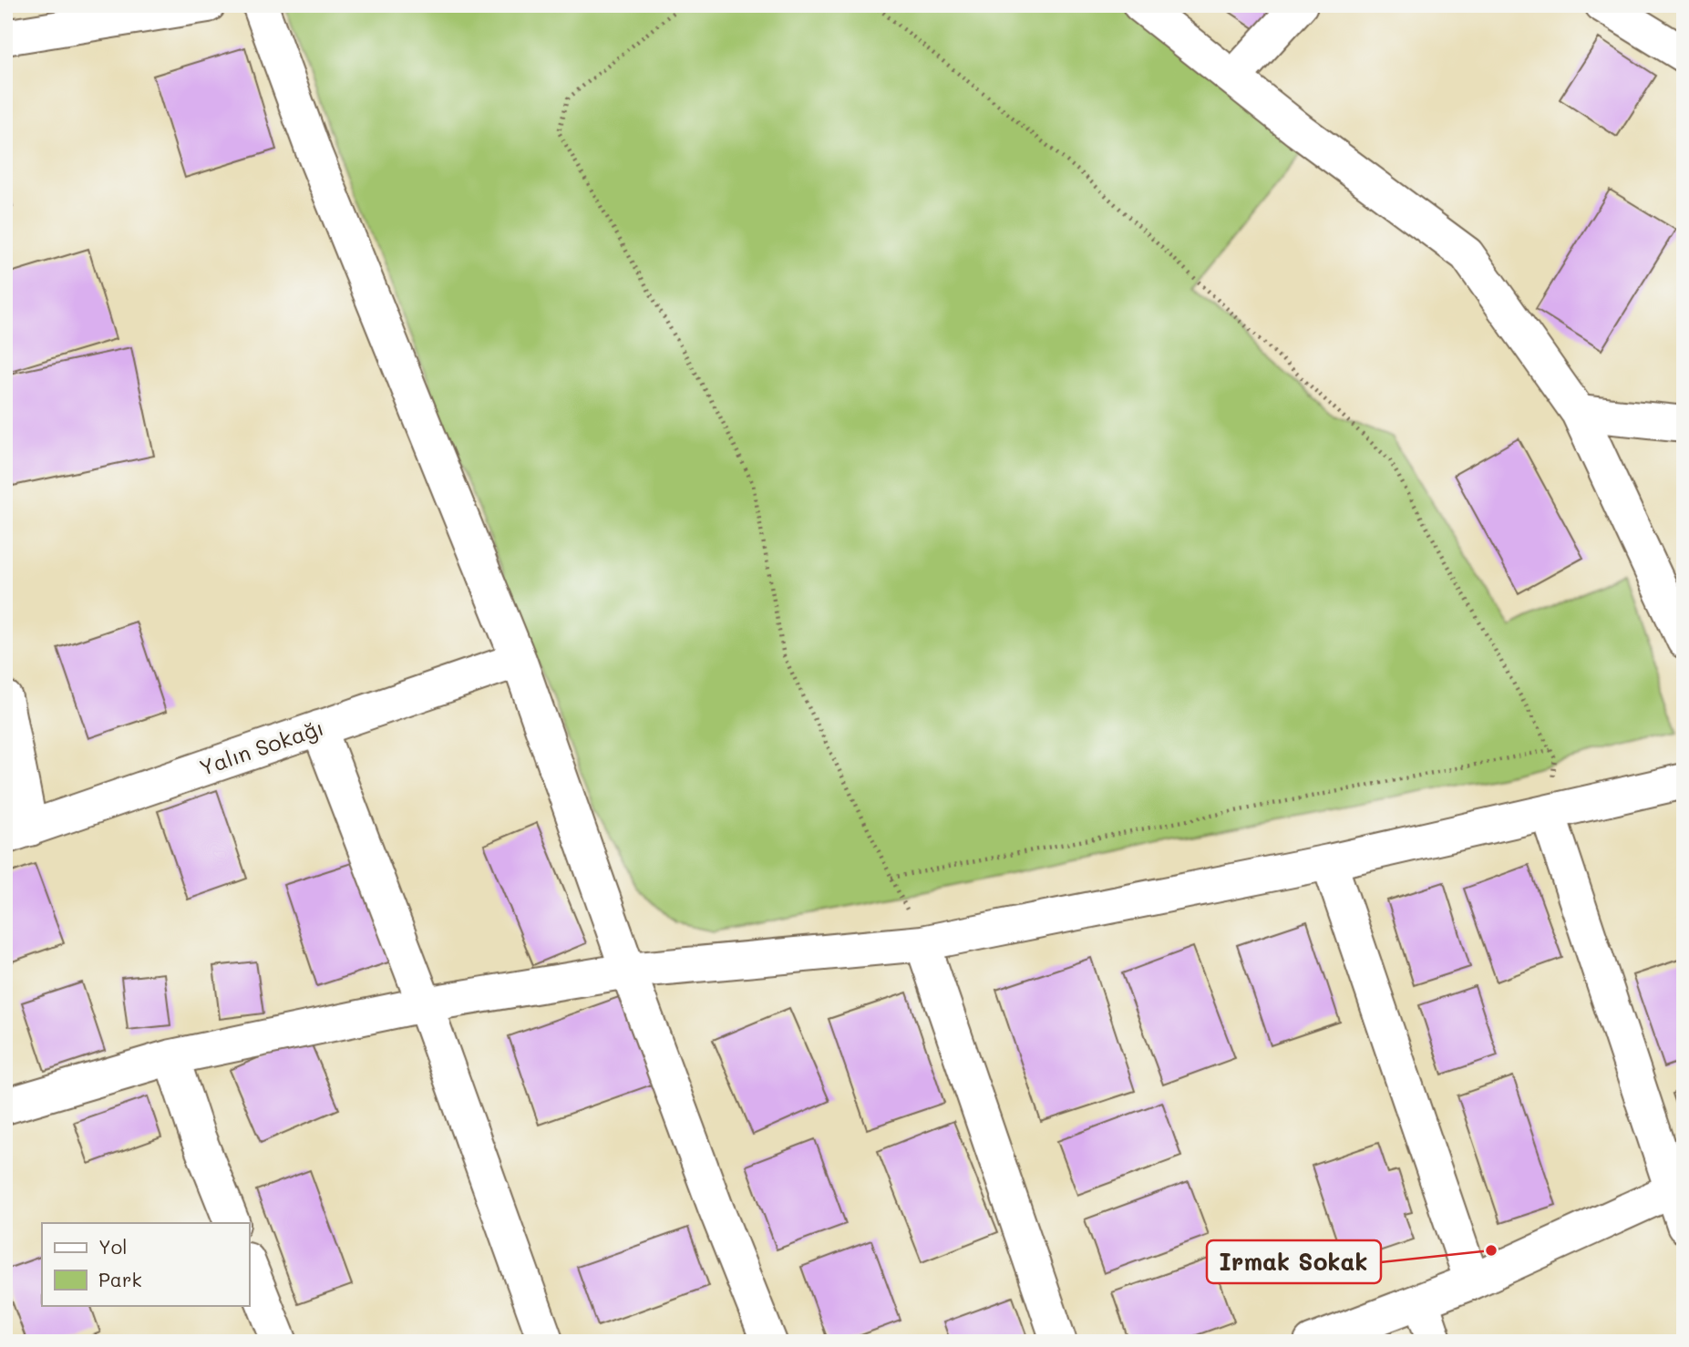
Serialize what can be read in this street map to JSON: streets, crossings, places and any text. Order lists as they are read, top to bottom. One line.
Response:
{"streets":{"street":["Yalın Sokağı"]},"places":["Irmak Sokak"],"legend":["Yol","Park"]}
